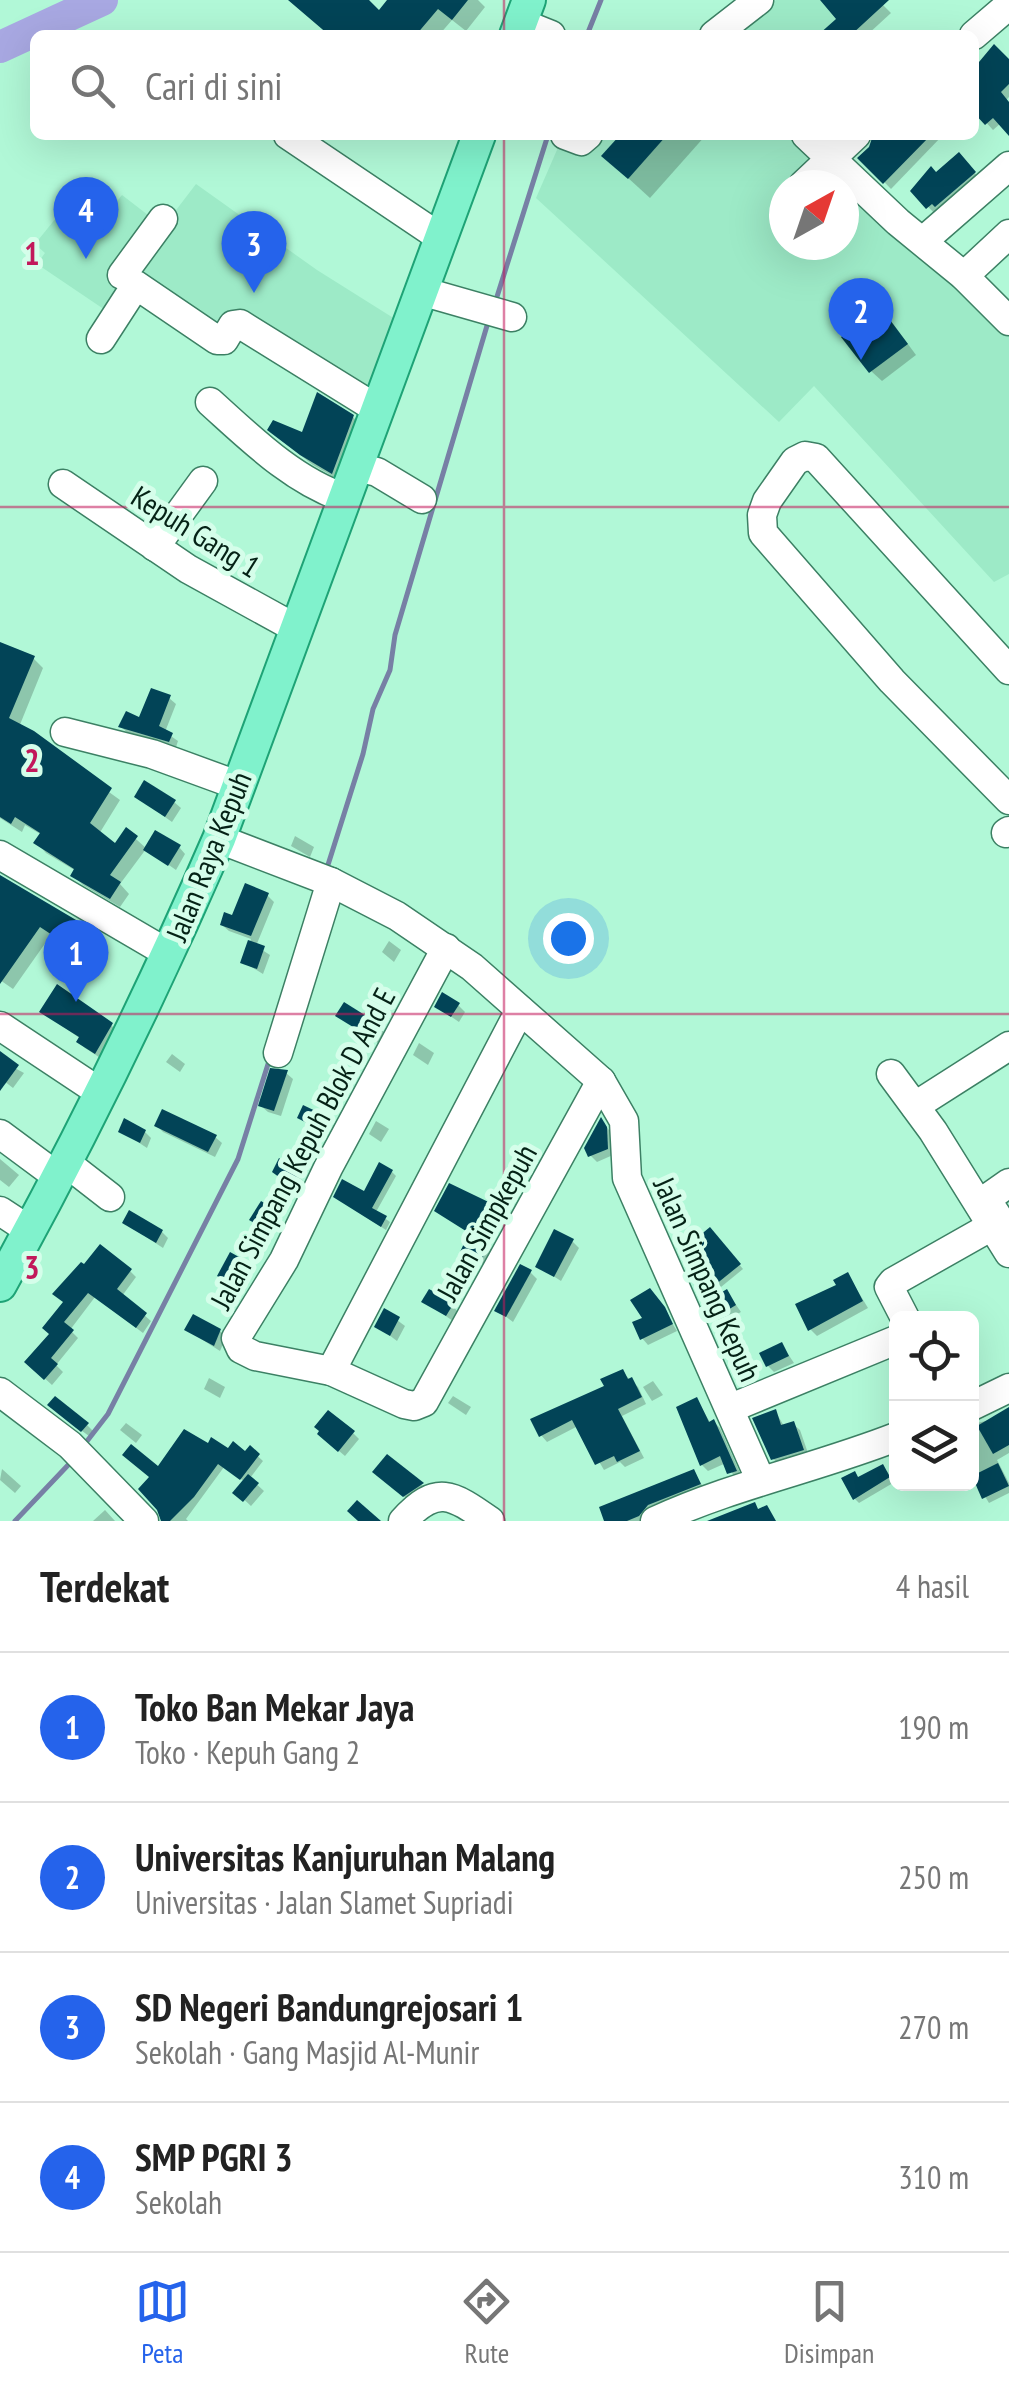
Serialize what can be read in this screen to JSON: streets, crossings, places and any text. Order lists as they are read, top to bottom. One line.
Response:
{"streets":{"main road":["Jalan Raya Kepuh"],"street":["Kepuh Gang 1","Jalan Simpang Kepuh Blok D And E","Jalan Simpkepuh","Jalan Simpang Kepuh"]},"crossings":[["Kepuh Gang 1","Jalan Raya Kepuh"],["Jalan Raya Kepuh","Jalan Simpang Kepuh"],["Jalan Simpang Kepuh Blok D And E","Jalan Simpkepuh"],["Jalan Simpang Kepuh Blok D And E","Jalan Simpang Kepuh"],["Jalan Simpkepuh","Jalan Simpang Kepuh"]],"north":"top right","page":{"search":"Cari di sini","pins":["4","3","2","1"],"heading":["Terdekat","4 hasil"],"list":[{"mark":"1","name":"Toko Ban Mekar Jaya","note":"Toko · Kepuh Gang 2","value":"190 m"},{"mark":"2","name":"Universitas Kanjuruhan Malang","note":"Universitas · Jalan Slamet Supriadi","value":"250 m"},{"mark":"3","name":"SD Negeri Bandungrejosari 1","note":"Sekolah · Gang Masjid Al-Munir","value":"270 m"},{"mark":"4","name":"SMP PGRI 3","note":"Sekolah","value":"310 m"}],"nav":["Peta","Rute","Disimpan"]},"grid":{"rows":["1","2","3"]}}
